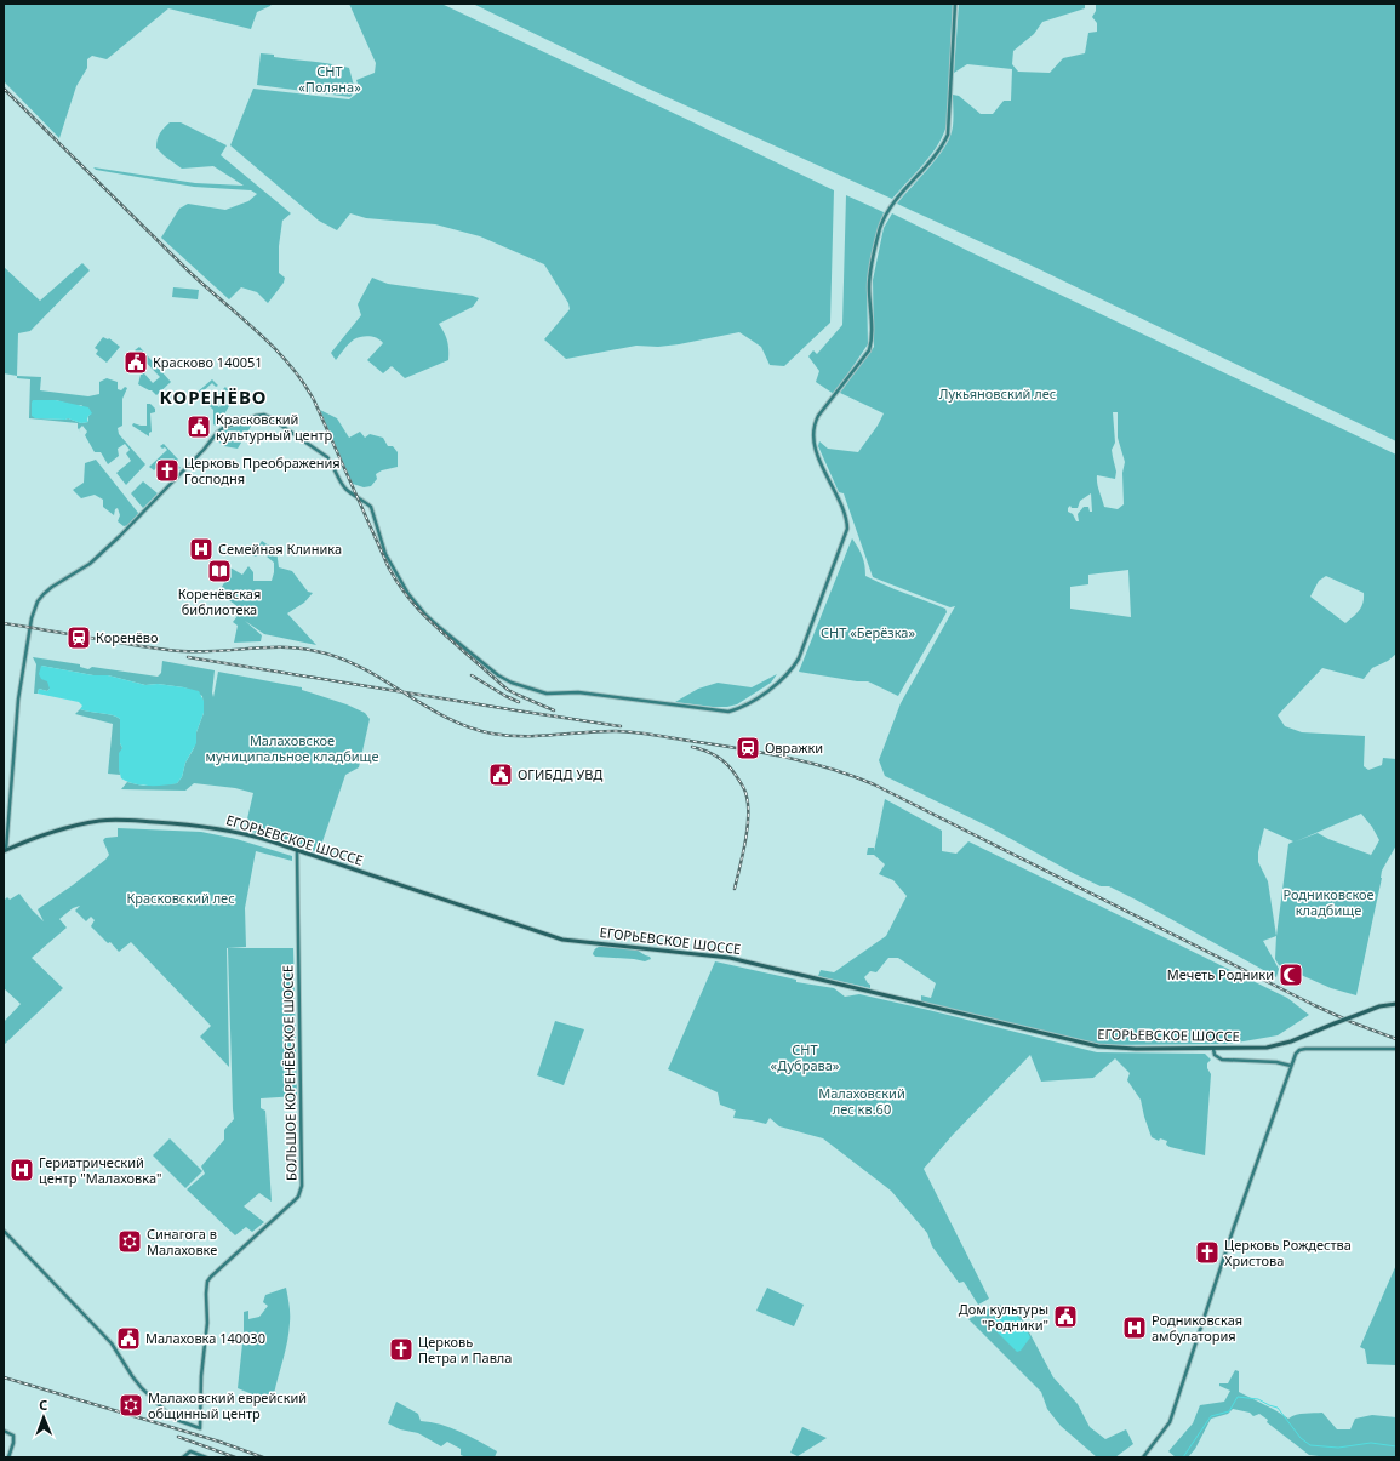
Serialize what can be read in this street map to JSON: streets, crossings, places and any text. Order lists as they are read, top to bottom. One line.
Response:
{"streets":{"main road":["ЕГОРЬЕВСКОЕ ШОССЕ","БОЛЬШОЕ КОРЕНЁВСКОЕ ШОССЕ"]},"crossings":[["ЕГОРЬЕВСКОЕ ШОССЕ","БОЛЬШОЕ КОРЕНЁВСКОЕ ШОССЕ"]],"districts":["КОРЕНЁВО"],"parks":["СНТ «Поляна»","Лукьяновский лес","СНТ «Берёзка»","Малаховское муниципальное кладбище","Родниковское кладбище","Красковский лес","СНТ «Дубрава»","Малаховский лес кв.60"],"places":{"public building":["Красково 140051","Красковский культурный центр","ОГИБДД УВД","Дом культуры \"Родники\"","Малаховка 140030"],"church":["Церковь Преображения Господня","Церковь Рождества Христова","Церковь Петра и Павла"],"hospital":["Семейная Клиника","Гериатрический центр \"Малаховка\"","Родниковская амбулатория"],"library":["Коренёвская библиотека"],"station":["Коренёво","Овражки"],"mosque":["Мечеть Родники"],"synagogue":["Синагога в Малаховке","Малаховский еврейский общинный центр"]},"north":"top"}
